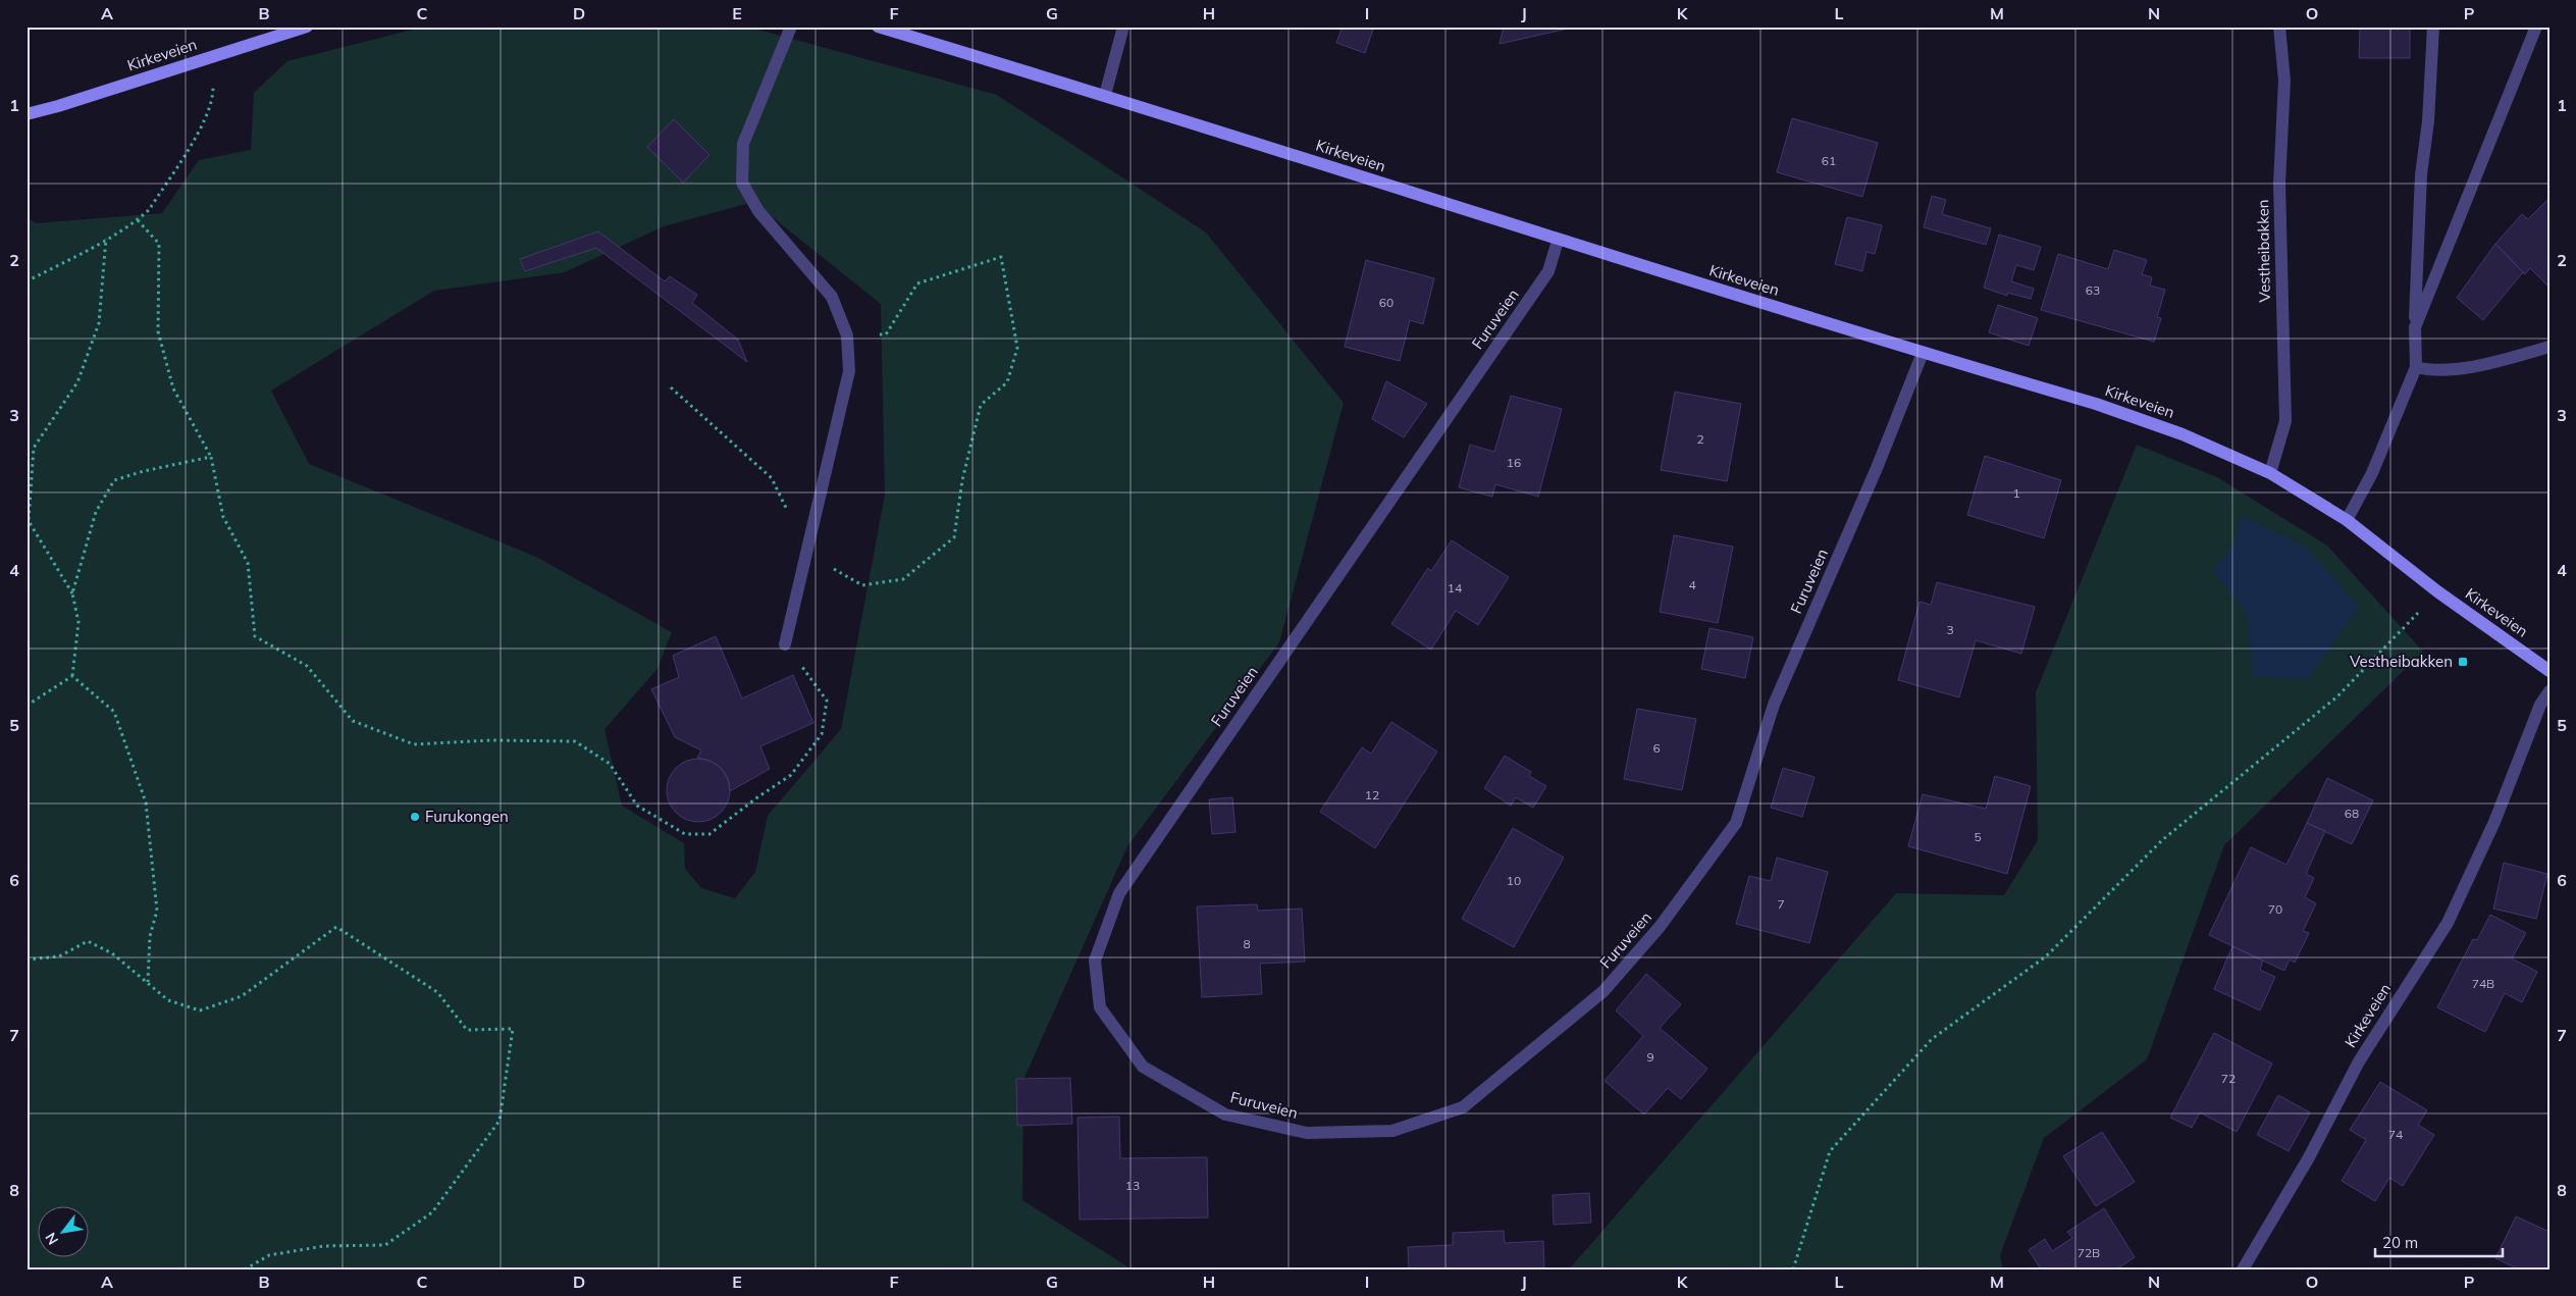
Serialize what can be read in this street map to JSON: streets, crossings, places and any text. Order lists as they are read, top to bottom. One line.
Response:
{"streets":{"main road":["Kirkeveien"],"street":["Vestheibakken","Furuveien"]},"crossings":[["Kirkeveien","Vestheibakken"],["Kirkeveien","Furuveien"]],"places":{"transit":["Vestheibakken"],"other":["Furukongen"]},"house_numbers":["61","63","60","2","16","1","4","14","3","6","12","68","5","10","7","70","8","74B","9","72","74","13","72B"],"scale_bar":"20 m","north":"bottom left","grid":{"columns":["A","B","C","D","E","F","G","H","I","J","K","L","M","N","O","P"],"rows":["1","2","3","4","5","6","7","8"]}}
